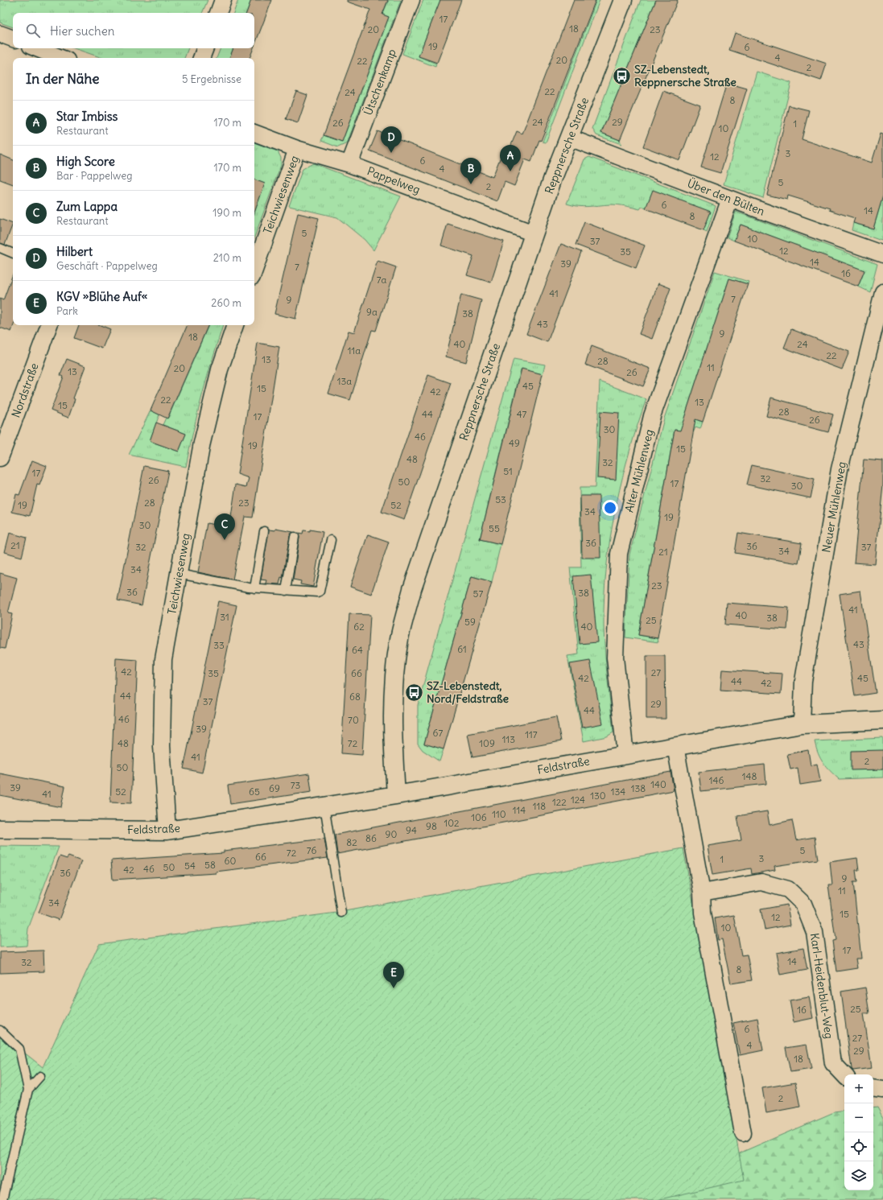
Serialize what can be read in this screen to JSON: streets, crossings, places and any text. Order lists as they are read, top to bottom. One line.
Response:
{"streets":{"street":["Ütschenkamp","Reppnersche Straße","Pappelweg","Teichwiesenweg","Über den Bülten","Nordstraße","Alter Mühlenweg","Neuer Mühlenweg","Feldstraße","Karl-Heidenblut-Weg"]},"crossings":[["Ütschenkamp","Pappelweg"],["Reppnersche Straße","Pappelweg"],["Reppnersche Straße","Über den Bülten"],["Reppnersche Straße","Feldstraße"],["Pappelweg","Teichwiesenweg"],["Teichwiesenweg","Feldstraße"],["Über den Bülten","Alter Mühlenweg"],["Alter Mühlenweg","Feldstraße"],["Neuer Mühlenweg","Feldstraße"]],"places":{"bus stop":["SZ-Lebenstedt, Reppnersche Straße","SZ-Lebenstedt, Nord/Feldstraße"]},"house_numbers":["17","18","20","23","19","6","4","20","22","2","22","24","8","24","29","26","1","10","3","12","6","4","5","2","6","14","8","5","10","37","12","35","14","39","7","16","7a","41","7","9","9a","38","43","9","18","40","24","11a","22","13","28","11","20","13","26","13a","45","15","42","22","13","15","28","44","47","17","26","30","46","49","19","15","48","32","51","17","32","26","50","17","30","53","28","23","19","52","34","19","30","55","36","21","36","32","37","34","21","34","23","36","38","57","41","40","31","38","25","59","62","40","43","33","61","64","42","27","35","66","42","45","44","42","44","68","37","29","44","46","70","39","67","117","113","48","72","109","41","2","50","148","146","140","73","39","69","138","52","65","134","41","130","124","122","118","114","110","106","102","98","94","90","86","82","76","5","72","66","3","1","60","58","54","50","46","42","36","9","11","34","15","12","10","17","14","32","8","25","16","6","27","4","29","18","2"],"page":{"search":"Hier suchen","heading":["In der Nähe","5 Ergebnisse"],"list":[{"mark":"A","name":"Star Imbiss","note":"Restaurant","value":"170 m"},{"mark":"B","name":"High Score","note":"Bar · Pappelweg","value":"170 m"},{"mark":"C","name":"Zum Lappa","note":"Restaurant","value":"190 m"},{"mark":"D","name":"Hilbert","note":"Geschäft · Pappelweg","value":"210 m"},{"mark":"E","name":"KGV »Blühe Auf«","note":"Park","value":"260 m"}],"pins":["D","A","B","C","E"],"map_buttons":["+","−"]}}
